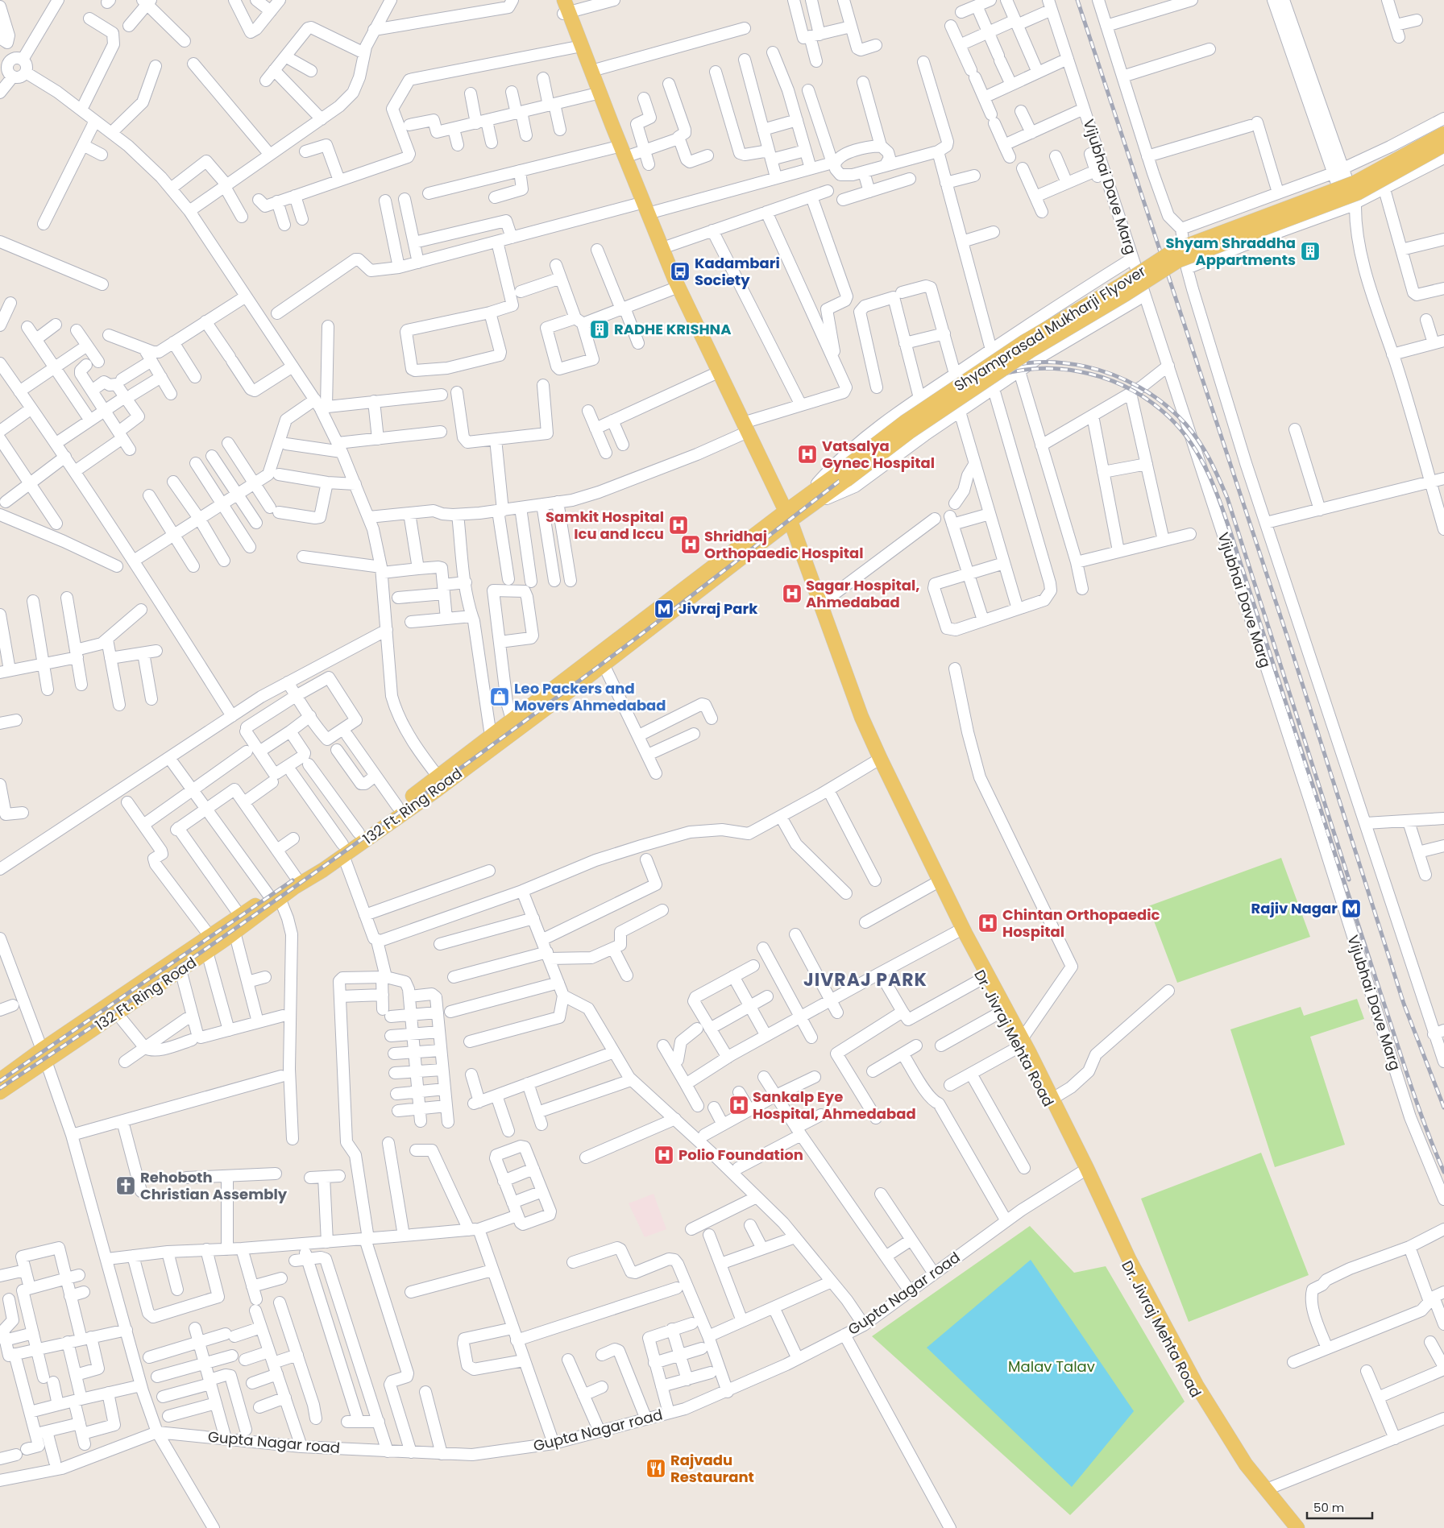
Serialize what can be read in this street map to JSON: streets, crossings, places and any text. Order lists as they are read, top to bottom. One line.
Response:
{"streets":{"main road":["Shyamprasad Mukharji Flyover","132 Ft. Ring Road","Dr. Jivraj Mehta Road"],"street":["Vijubhai Dave Marg","Gupta Nagar road"]},"crossings":[["Shyamprasad Mukharji Flyover","132 Ft. Ring Road"],["132 Ft. Ring Road","Dr. Jivraj Mehta Road"],["Dr. Jivraj Mehta Road","Gupta Nagar road"]],"districts":["JIVRAJ PARK"],"parks":["Malav Talav"],"places":{"building":["Shyam Shraddha Appartments","RADHE KRISHNA"],"bus stop":["Kadambari Society"],"hospital":["Vatsalya Gynec Hospital","Samkit Hospital Icu and Iccu","Shridhaj Orthopaedic Hospital","Sagar Hospital, Ahmedabad","Chintan Orthopaedic Hospital","Sankalp Eye Hospital, Ahmedabad","Polio Foundation"],"metro station":["Jivraj Park","Rajiv Nagar"],"shop":["Leo Packers and Movers Ahmedabad"],"church":["Rehoboth Christian Assembly"],"restaurant":["Rajvadu Restaurant"]},"scale_bar":"50 m"}
